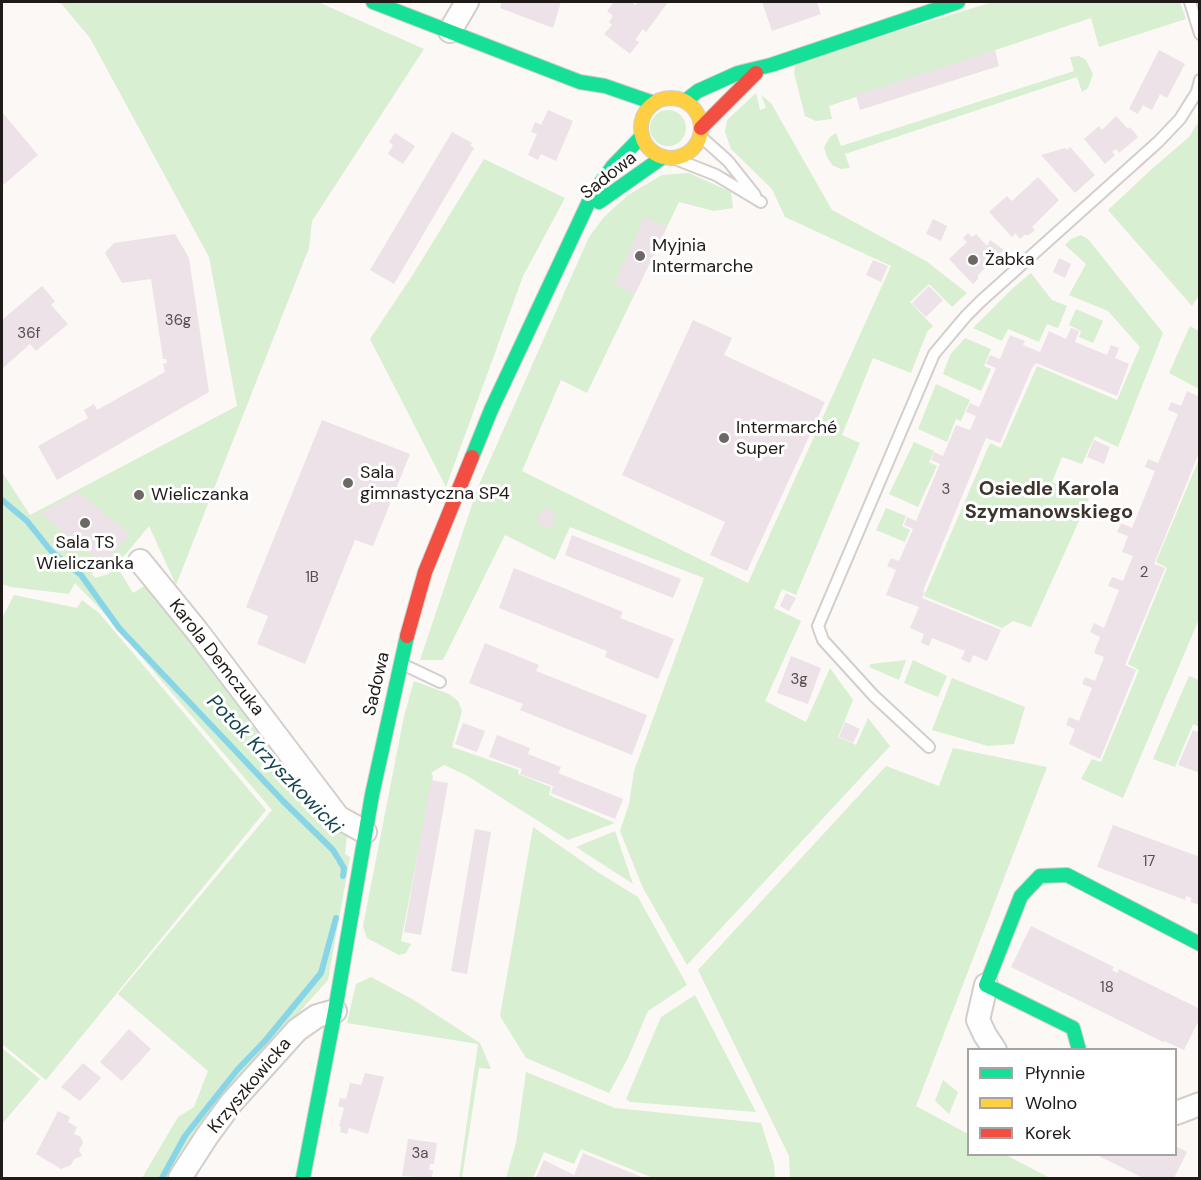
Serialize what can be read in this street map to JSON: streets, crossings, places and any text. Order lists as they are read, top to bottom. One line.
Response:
{"streets":{"street":["Sadowa","Karola Demczuka","Krzyszkowicka"]},"crossings":[["Sadowa","Karola Demczuka"],["Sadowa","Krzyszkowicka"]],"districts":["Osiedle Karola Szymanowskiego"],"water":["Potok Krzyszkowicki"],"places":["Myjnia Intermarche","Żabka","Intermarché Super","Sala gimnastyczna SP4","Wieliczanka","Sala TS Wieliczanka"],"house_numbers":["36g","36f","3","2","1B","3g","17","18","3a"],"legend":["Płynnie","Wolno","Korek"]}
